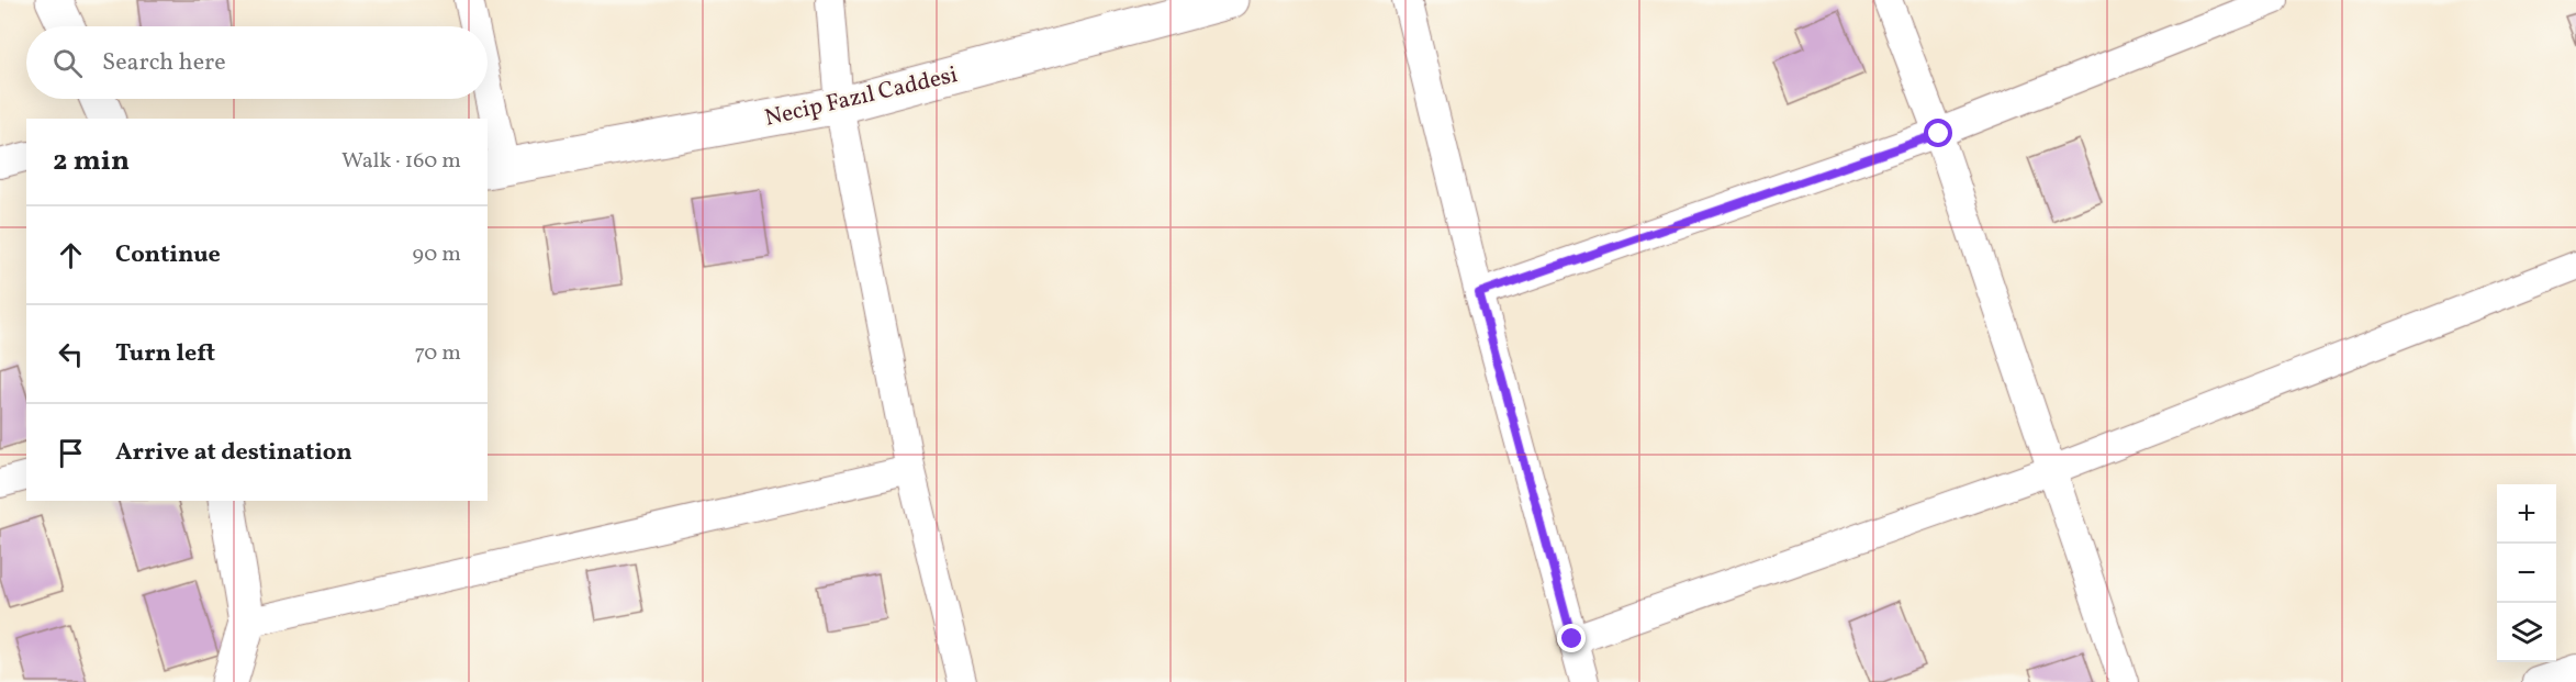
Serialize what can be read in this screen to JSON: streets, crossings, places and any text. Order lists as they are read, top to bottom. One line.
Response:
{"streets":{"street":["Necip Fazıl Caddesi"]},"page":{"search":"Search here","heading":["2 min","Walk · 160 m"],"list":[["Continue","90 m"],["Turn left","70 m"],"Arrive at destination"],"map_buttons":["+","−"]}}
